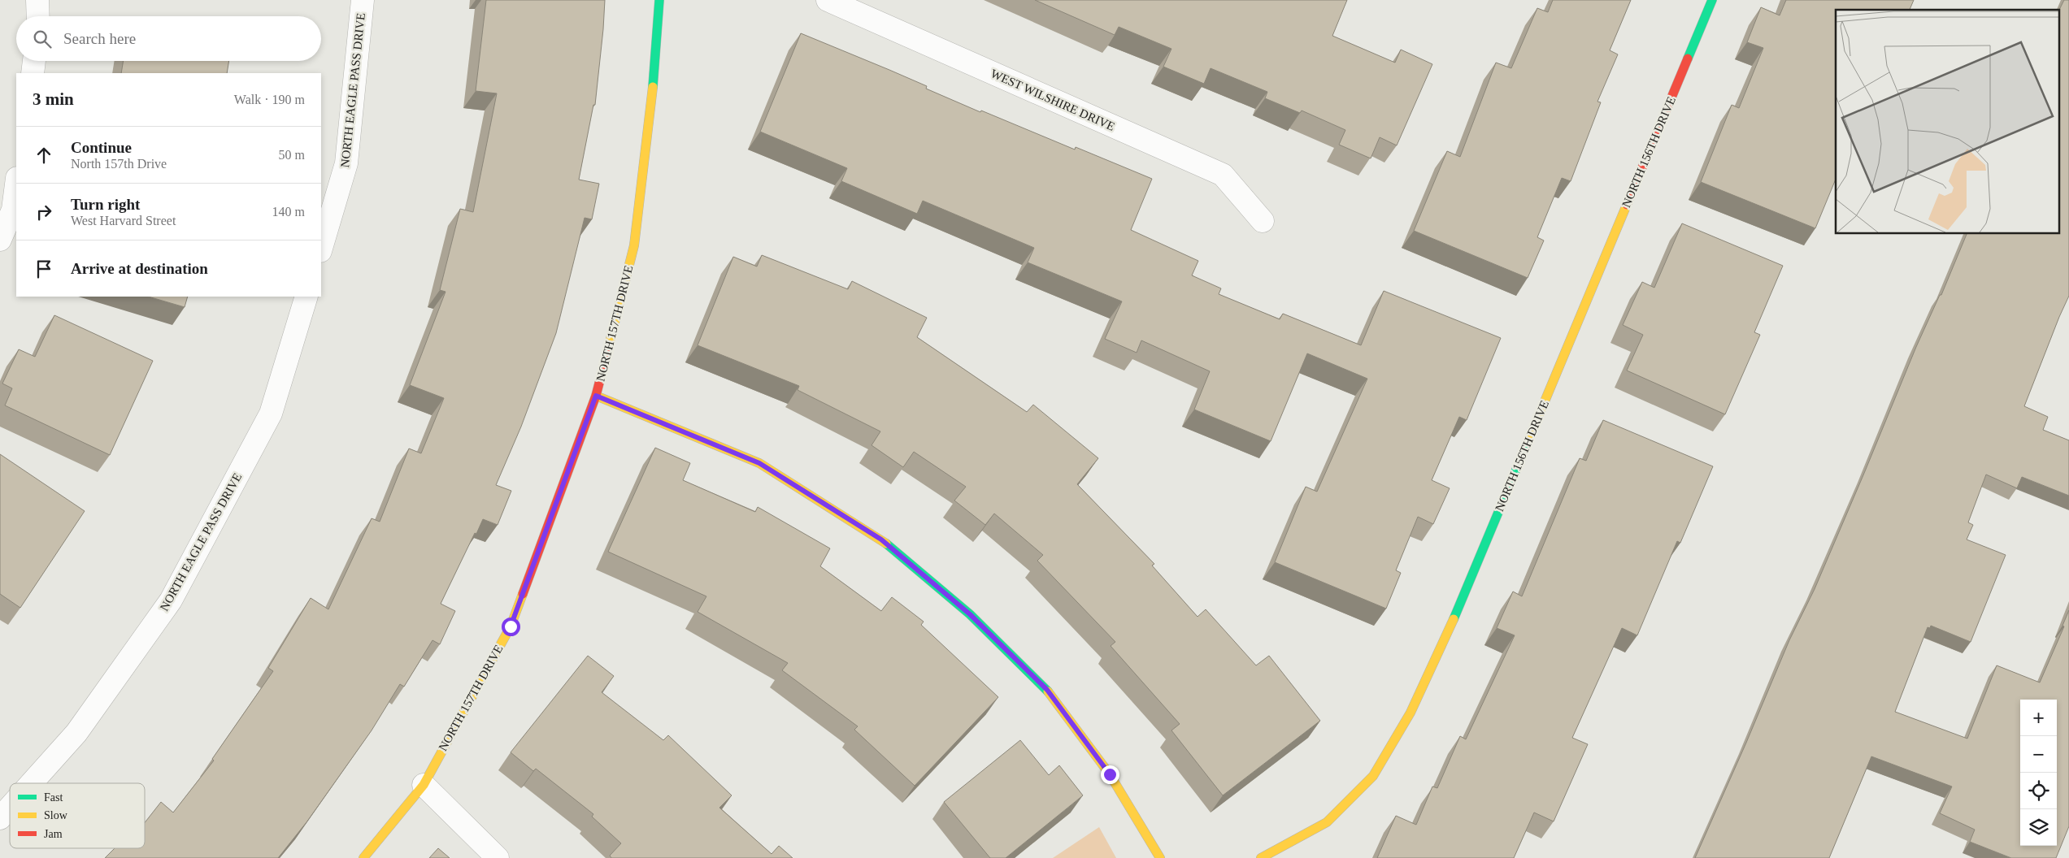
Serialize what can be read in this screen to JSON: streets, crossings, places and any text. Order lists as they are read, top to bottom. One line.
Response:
{"streets":{"street":["NORTH EAGLE PASS DRIVE","WEST WILSHIRE DRIVE","NORTH 156TH DRIVE","NORTH 157TH DRIVE"]},"legend":["Fast","Slow","Jam"],"page":{"search":"Search here","heading":["3 min","Walk · 190 m"],"list":[["Continue","North 157th Drive","50 m"],["Turn right","West Harvard Street","140 m"],"Arrive at destination"],"map_buttons":["+","−"]}}
